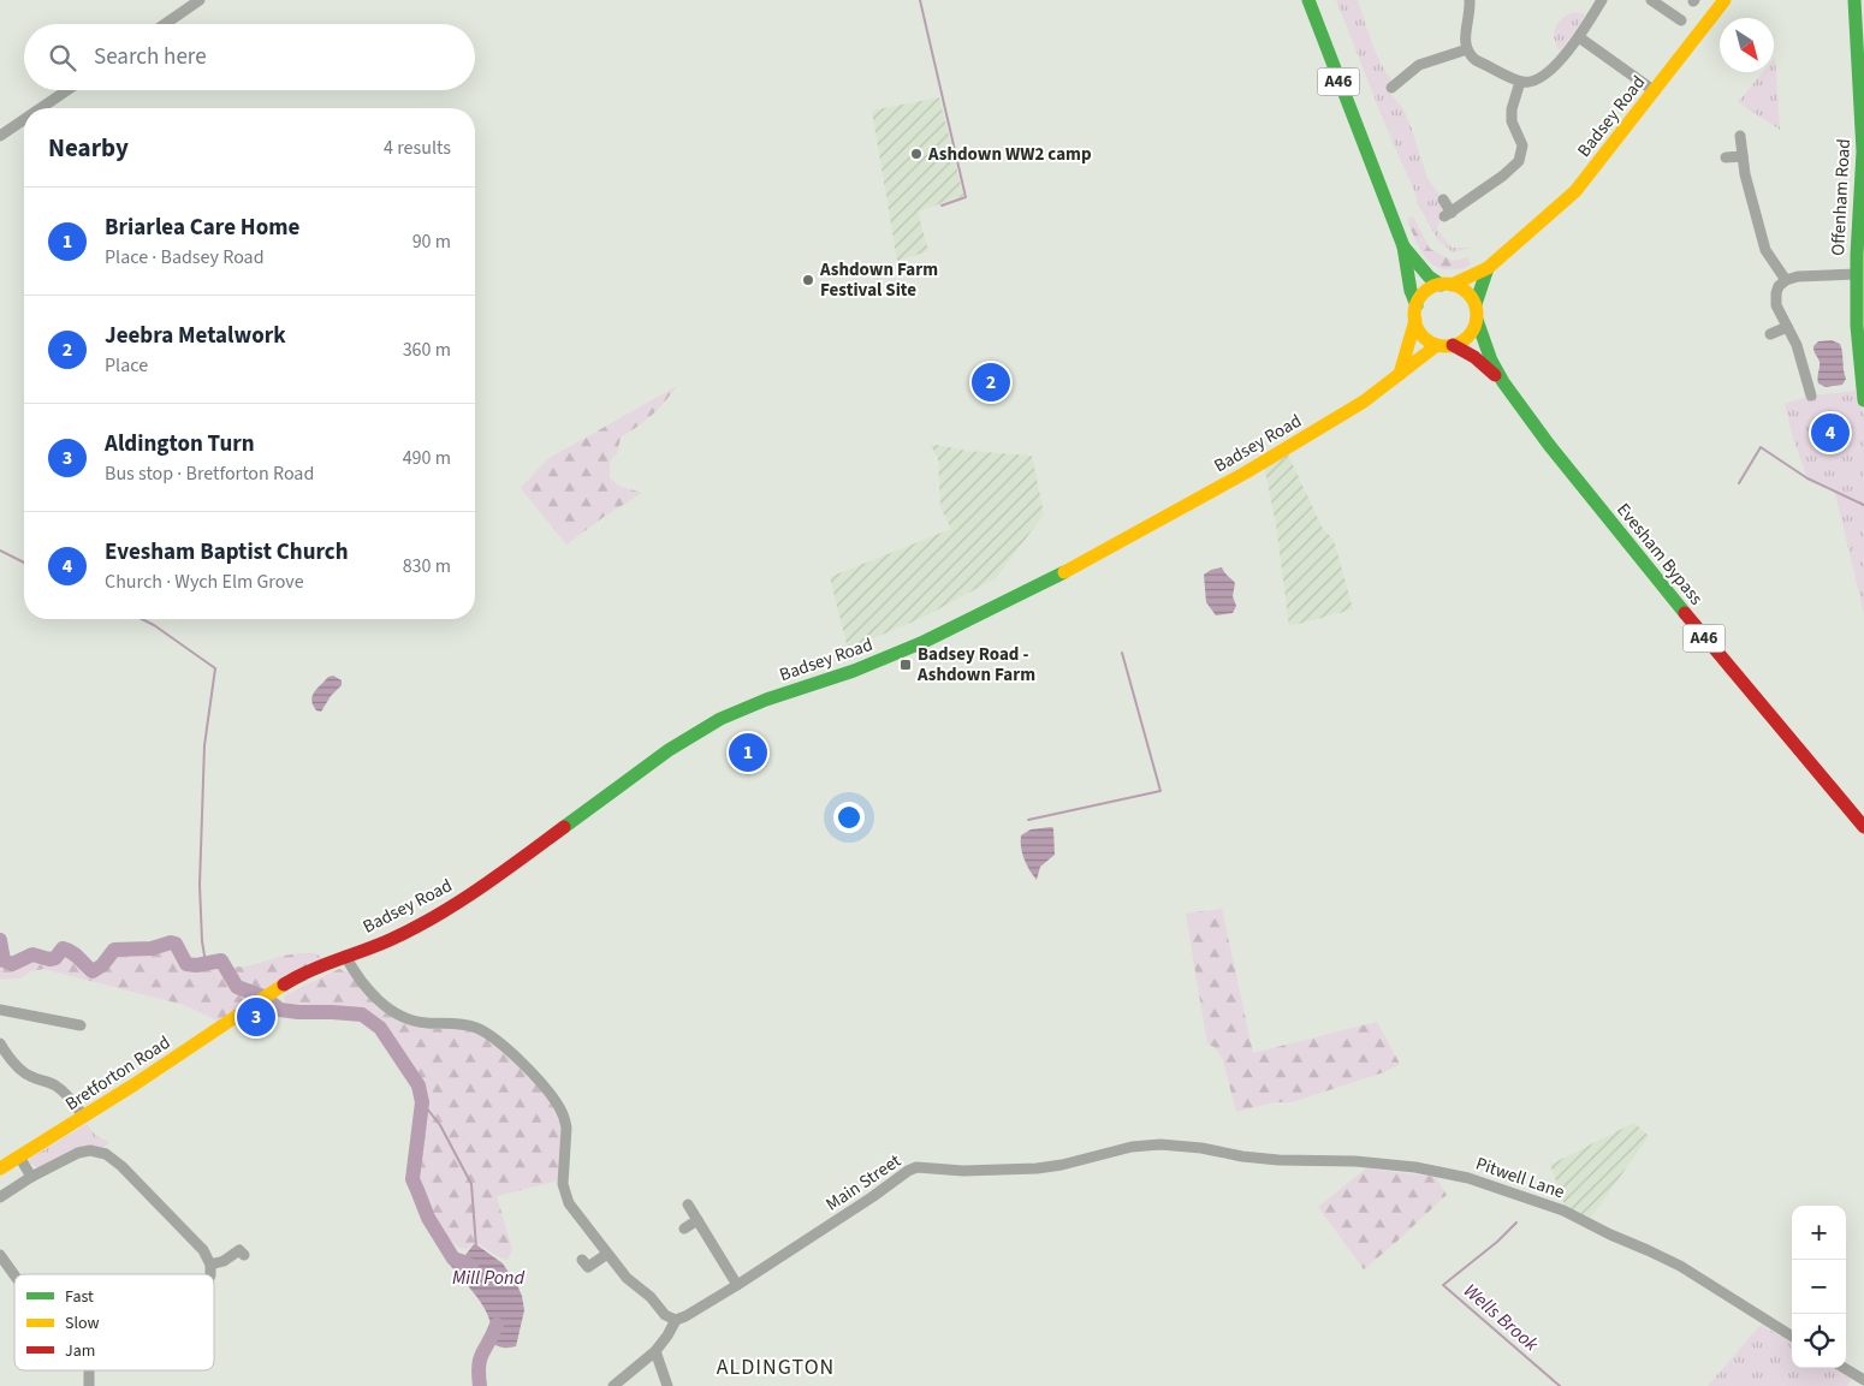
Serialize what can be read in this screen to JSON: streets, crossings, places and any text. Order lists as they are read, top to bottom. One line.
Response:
{"streets":{"main road":["A46","Badsey Road","Offenham Road","Evesham Bypass","Bretforton Road"],"street":["Pitwell Lane","Main Street"]},"crossings":[["A46","Badsey Road"],["A46","Evesham Bypass"],["Badsey Road","Evesham Bypass"],["Badsey Road","Bretforton Road"],["Pitwell Lane","Main Street"]],"districts":["ALDINGTON"],"water":["Mill Pond","Wells Brook"],"places":{"other":["Ashdown WW2 camp","Ashdown Farm Festival Site"],"transit":["Badsey Road - Ashdown Farm"]},"legend":["Fast","Slow","Jam"],"north":"bottom right","page":{"search":"Search here","heading":["Nearby","4 results"],"list":[{"mark":"1","name":"Briarlea Care Home","note":"Place · Badsey Road","value":"90 m"},{"mark":"2","name":"Jeebra Metalwork","note":"Place","value":"360 m"},{"mark":"3","name":"Aldington Turn","note":"Bus stop · Bretforton Road","value":"490 m"},{"mark":"4","name":"Evesham Baptist Church","note":"Church · Wych Elm Grove","value":"830 m"}],"pins":["2","4","1","3"],"map_buttons":["+","−"]}}
